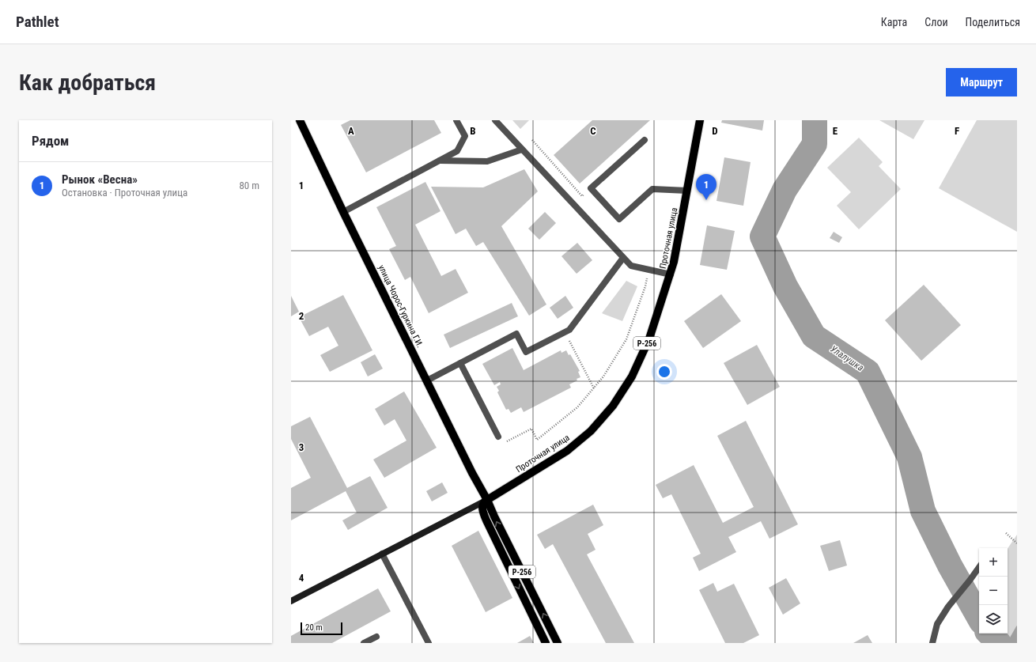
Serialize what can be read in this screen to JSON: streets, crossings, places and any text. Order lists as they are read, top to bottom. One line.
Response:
{"streets":{"main road":["Проточная улица","улица Чорос-Гуркина Г.И.","Р-256"]},"crossings":[["Проточная улица","улица Чорос-Гуркина Г.И."],["Проточная улица","Р-256"],["улица Чорос-Гуркина Г.И.","Р-256"]],"water":["Улалушка"],"scale_bar":"20 m","page":{"header":"Pathlet","nav":["Карта","Слои","Поделиться"],"buttons":"Маршрут","title":"Как добраться","heading":"Рядом","list":[{"mark":"1","name":"Рынок «Весна»","note":"Остановка · Проточная улица","value":"80 m"}],"pins":"1","map_buttons":["+","−"],"scale":"20 m"},"grid":{"columns":["A","B","C","D","E","F"],"rows":["1","2","3","4"]}}
